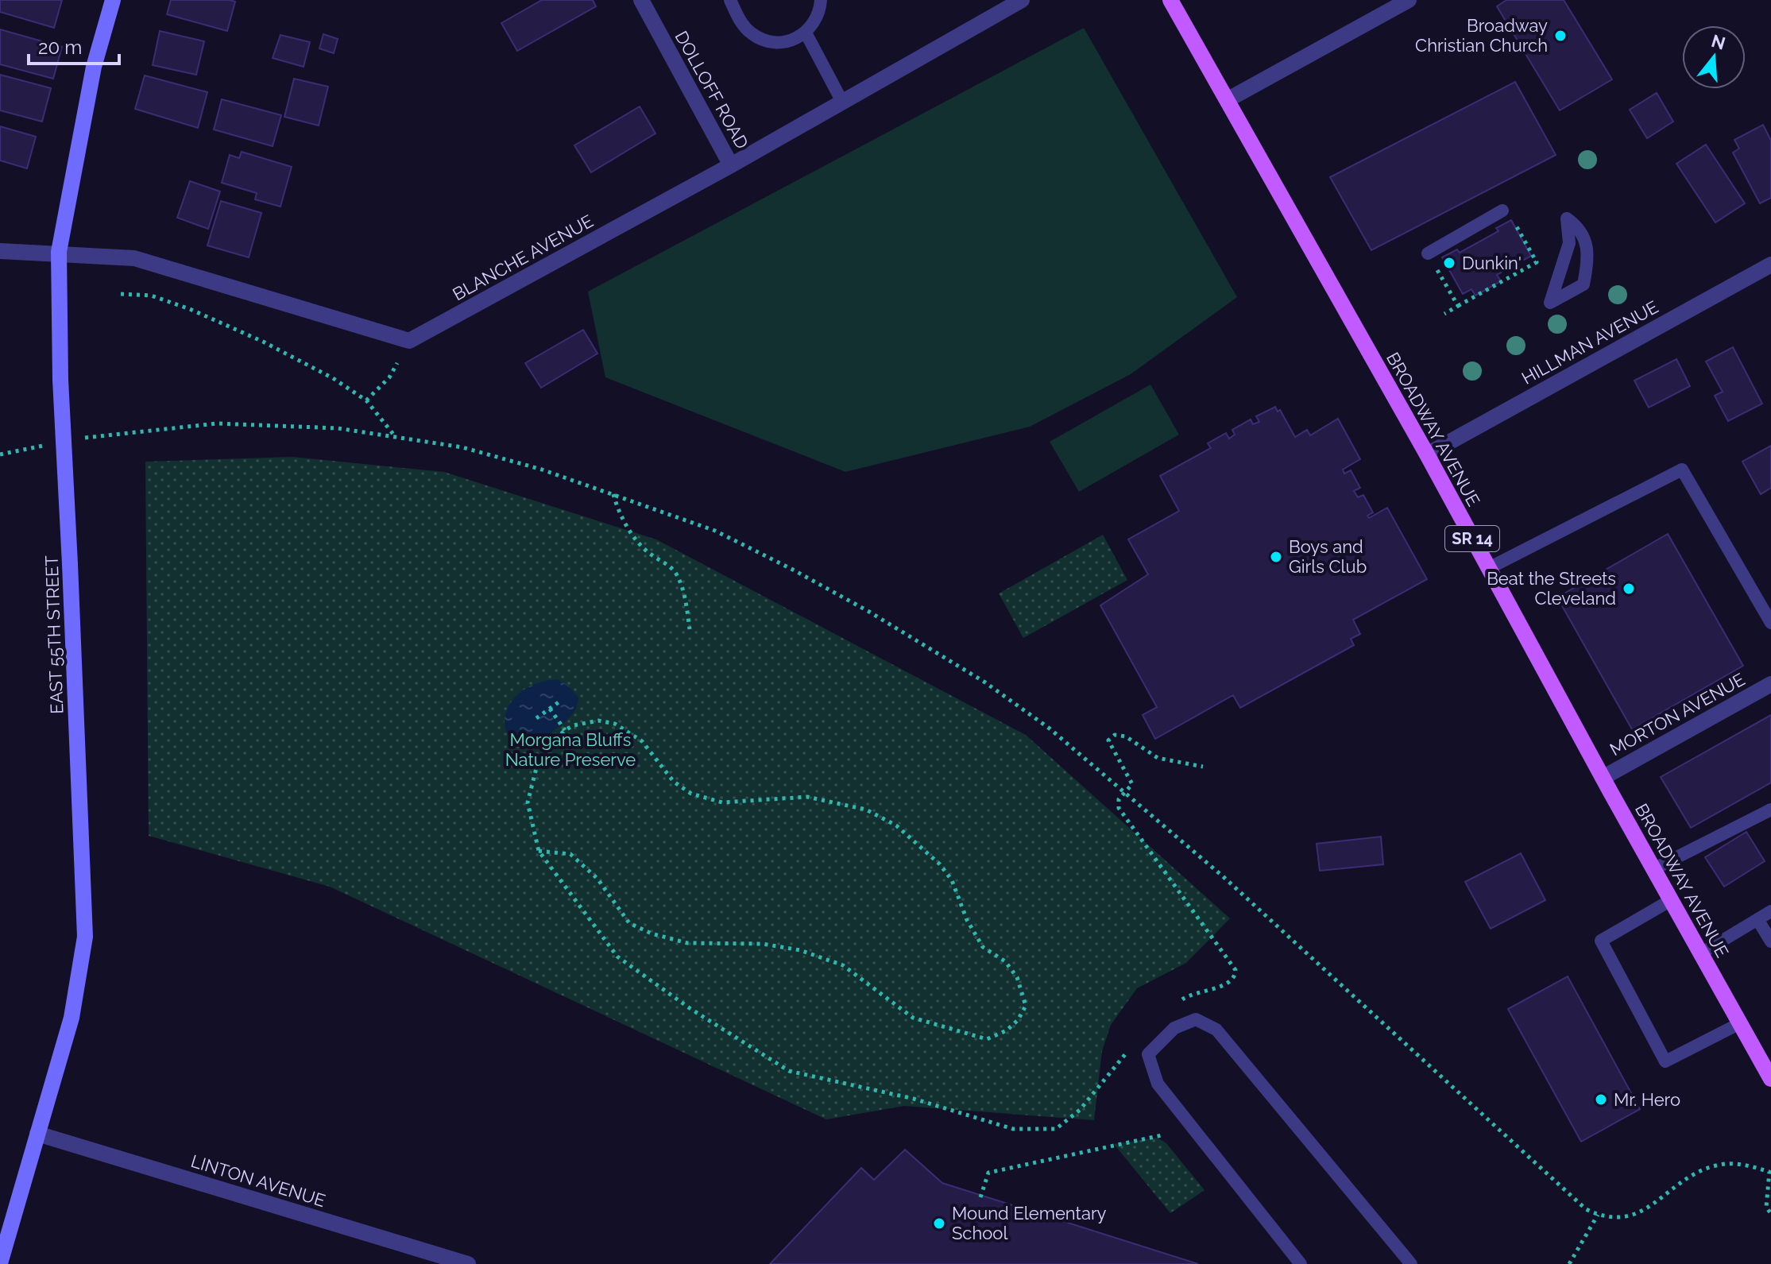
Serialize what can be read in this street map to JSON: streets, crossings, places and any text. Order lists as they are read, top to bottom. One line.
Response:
{"streets":{"main road":["BROADWAY AVENUE","SR 14"],"street":["DOLLOFF ROAD","BLANCHE AVENUE","HILLMAN AVENUE","EAST 55TH STREET","MORTON AVENUE","LINTON AVENUE"]},"crossings":[["DOLLOFF ROAD","BLANCHE AVENUE"],["BLANCHE AVENUE","EAST 55TH STREET"],["HILLMAN AVENUE","BROADWAY AVENUE"],["BROADWAY AVENUE","MORTON AVENUE"],["EAST 55TH STREET","LINTON AVENUE"]],"parks":["Morgana Bluffs Nature Preserve"],"places":["Broadway Christian Church","Dunkin'","Boys and Girls Club","Beat the Streets Cleveland","Mr. Hero","Mound Elementary School"],"scale_bar":"20 m","north":"top"}
